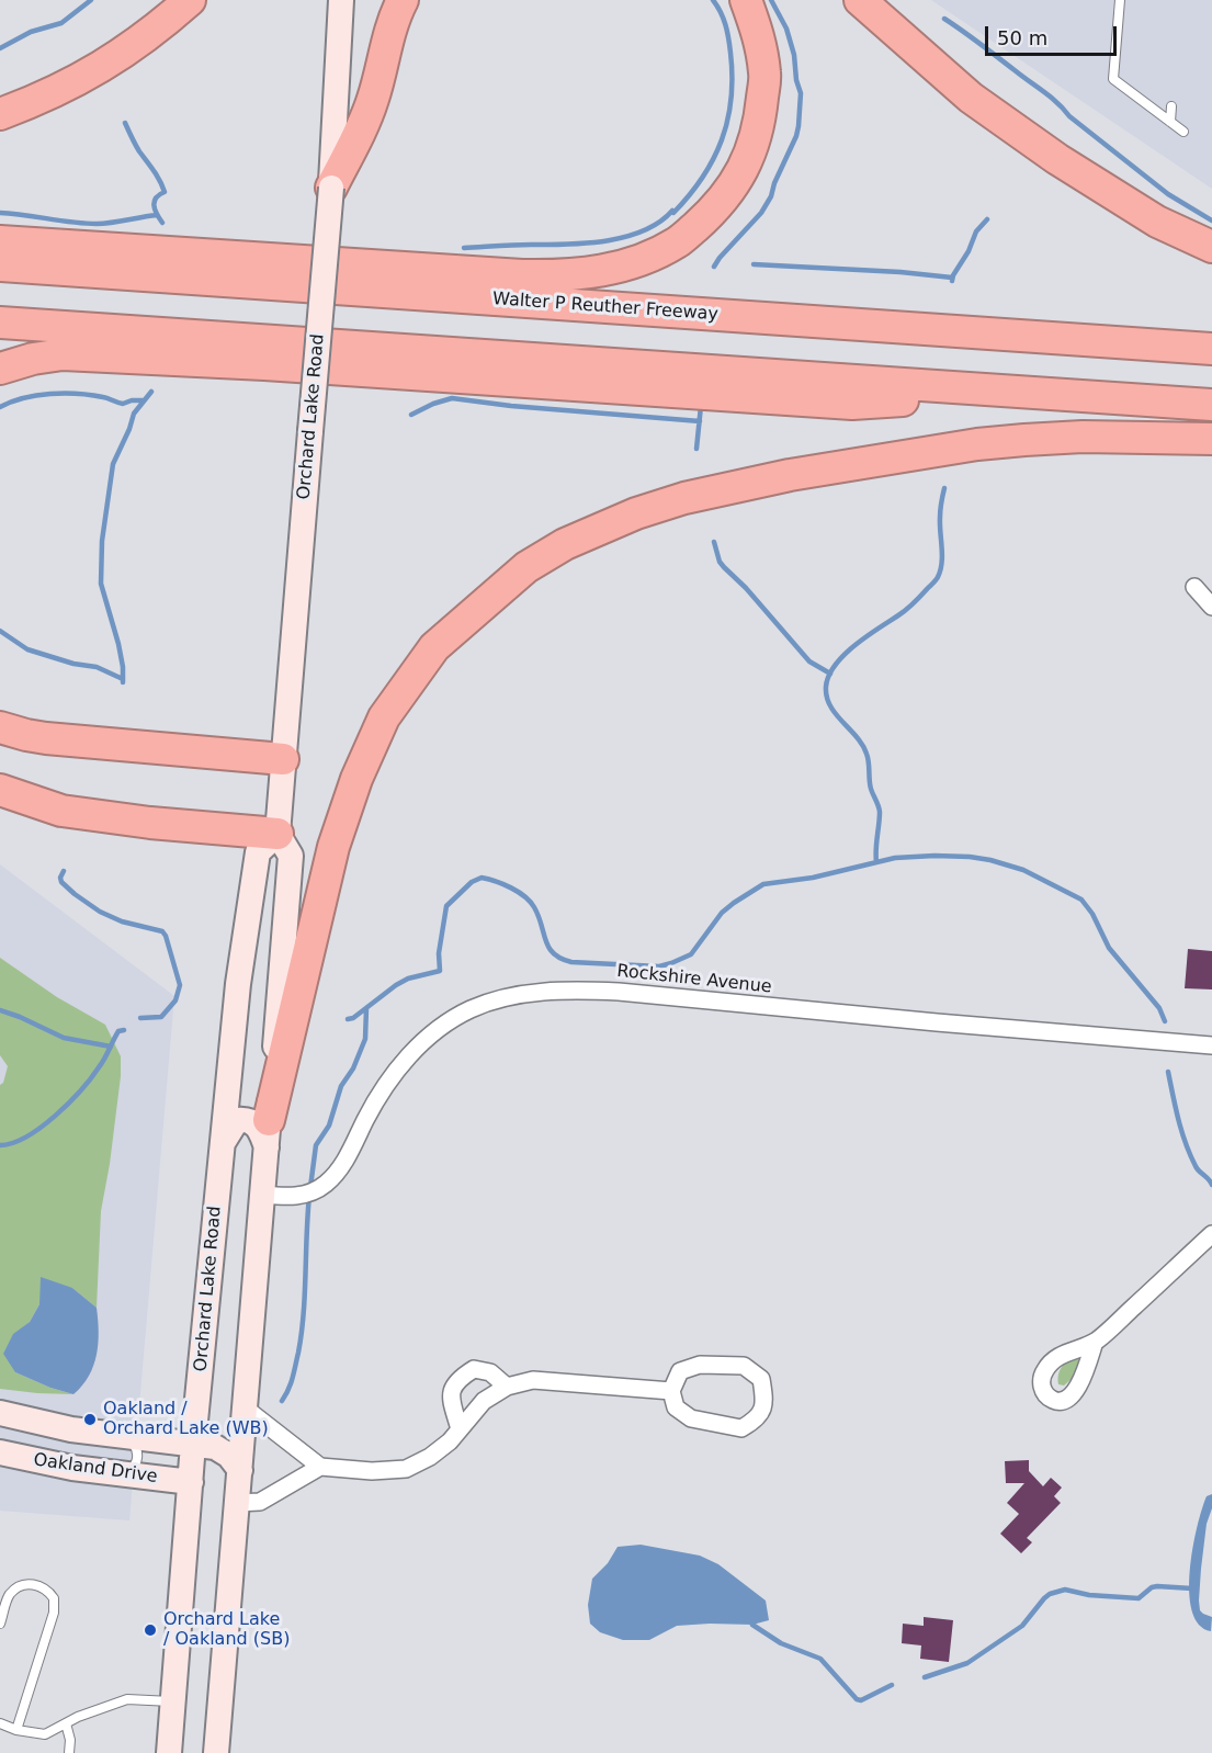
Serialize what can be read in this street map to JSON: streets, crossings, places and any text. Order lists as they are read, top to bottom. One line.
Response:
{"streets":{"highway":["Walter P Reuther Freeway"],"main road":["Orchard Lake Road","Oakland Drive"],"street":["Rockshire Avenue"]},"crossings":[["Orchard Lake Road","Rockshire Avenue"],["Orchard Lake Road","Oakland Drive"]],"places":["Oakland / Orchard Lake (WB)","Orchard Lake / Oakland (SB)"],"scale_bar":"50 m"}
